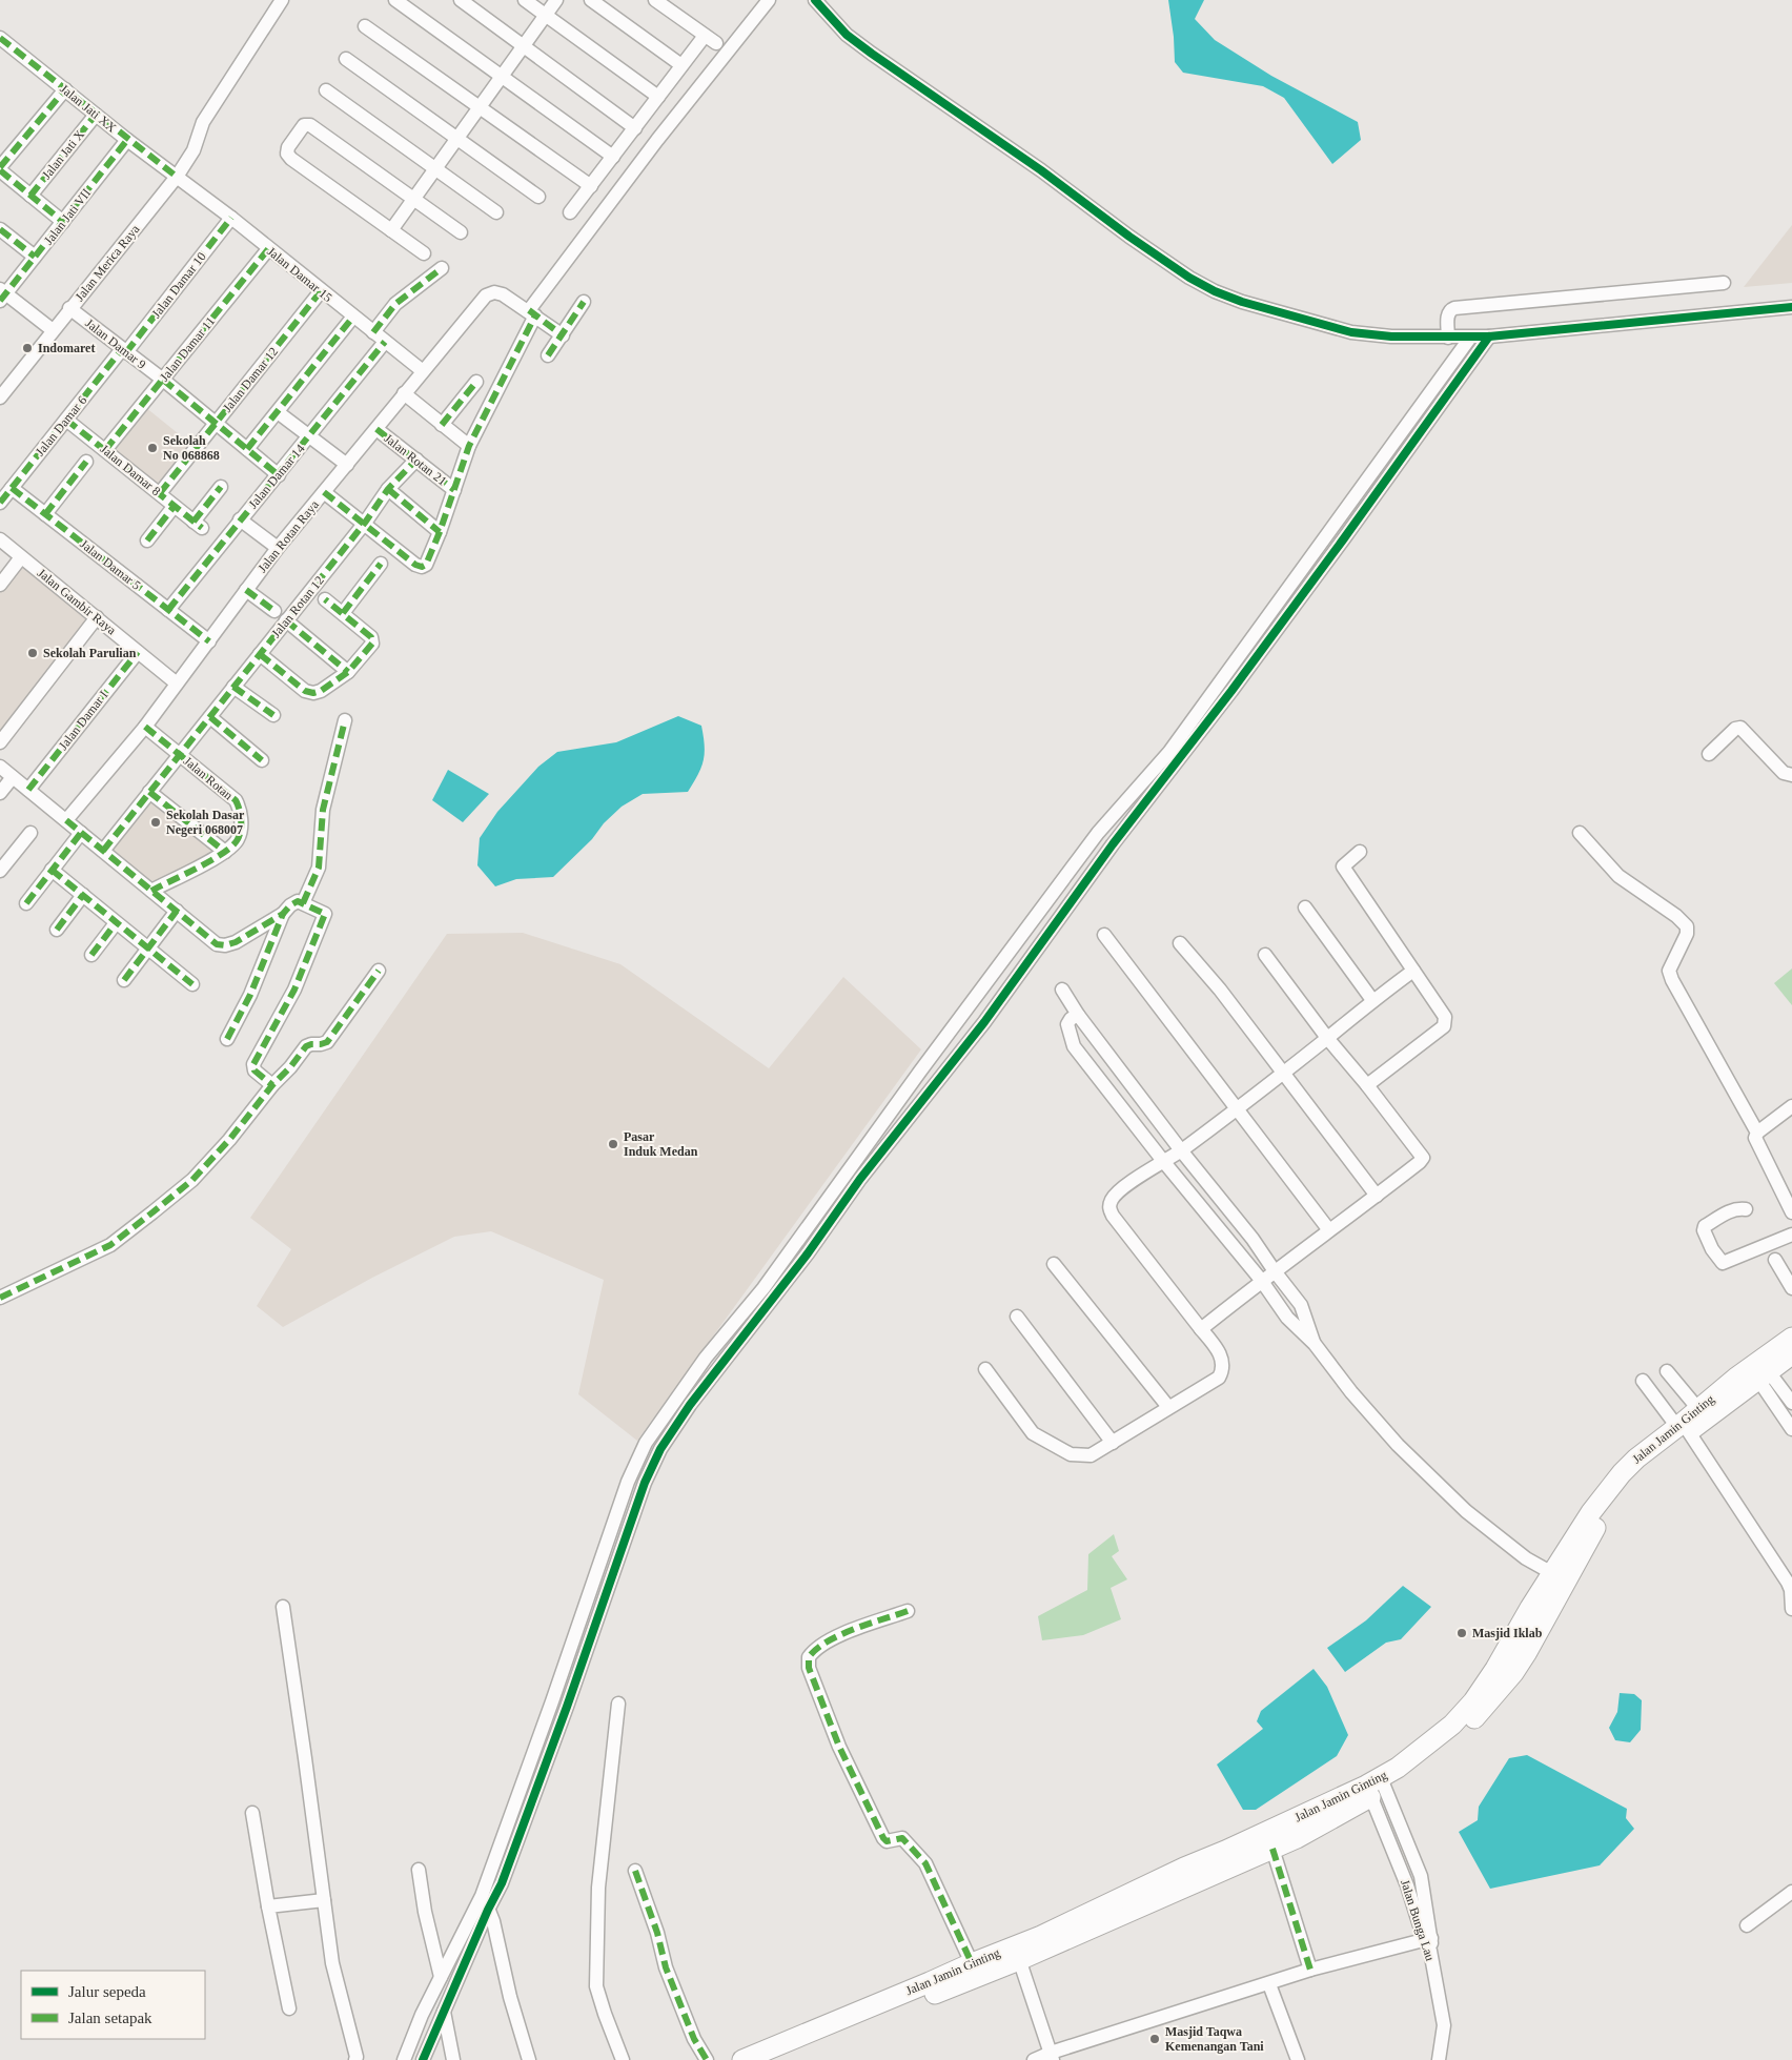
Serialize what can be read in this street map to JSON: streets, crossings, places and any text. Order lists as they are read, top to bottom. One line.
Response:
{"streets":{"highway":["Jalan Jamin Ginting"],"street":["Jalan Jati XX","Jalan Jati X","Jalan Jati VII","Jalan Merica Raya","Jalan Damar 15","Jalan Damar 10","Jalan Damar 9","Jalan Damar 11","Jalan Damar 12","Jalan Damar 6","Jalan Rotan 21","Jalan Damar 8","Jalan Damar 14","Jalan Rotan Raya","Jalan Damar 5","Jalan Gambir Raya","Jalan Rotan 12","Jalan Damar I","Jalan Rotan","Jalan Bunga Lau"]},"crossings":[["Jalan Jati XX","Jalan Jati X"],["Jalan Jati XX","Jalan Jati VII"],["Jalan Jati XX","Jalan Merica Raya"],["Jalan Jati XX","Jalan Damar 15"],["Jalan Merica Raya","Jalan Damar 15"],["Jalan Merica Raya","Jalan Damar 9"],["Jalan Damar 15","Jalan Damar 10"],["Jalan Damar 15","Jalan Damar 11"],["Jalan Damar 15","Jalan Damar 12"],["Jalan Damar 15","Jalan Damar 14"],["Jalan Damar 15","Jalan Rotan Raya"],["Jalan Damar 10","Jalan Damar 9"],["Jalan Damar 10","Jalan Damar 6"],["Jalan Damar 9","Jalan Damar 11"],["Jalan Damar 9","Jalan Damar 12"],["Jalan Damar 9","Jalan Damar 6"],["Jalan Damar 11","Jalan Damar 8"],["Jalan Damar 12","Jalan Damar 8"],["Jalan Damar 6","Jalan Damar 8"],["Jalan Damar 6","Jalan Damar 5"],["Jalan Rotan 21","Jalan Rotan Raya"],["Jalan Rotan 21","Jalan Rotan 12"],["Jalan Damar 14","Jalan Damar 5"],["Jalan Rotan Raya","Jalan Damar 5"],["Jalan Rotan Raya","Jalan Gambir Raya"],["Jalan Rotan Raya","Jalan Rotan"],["Jalan Gambir Raya","Jalan Damar I"],["Jalan Rotan 12","Jalan Rotan"],["Jalan Jamin Ginting","Jalan Bunga Lau"]],"places":["Indomaret","Sekolah No 068868","Sekolah Parulian","Sekolah Dasar Negeri 068007","Pasar Induk Medan","Masjid Iklab","Masjid Taqwa Kemenangan Tani"],"legend":["Jalur sepeda","Jalan setapak"]}
